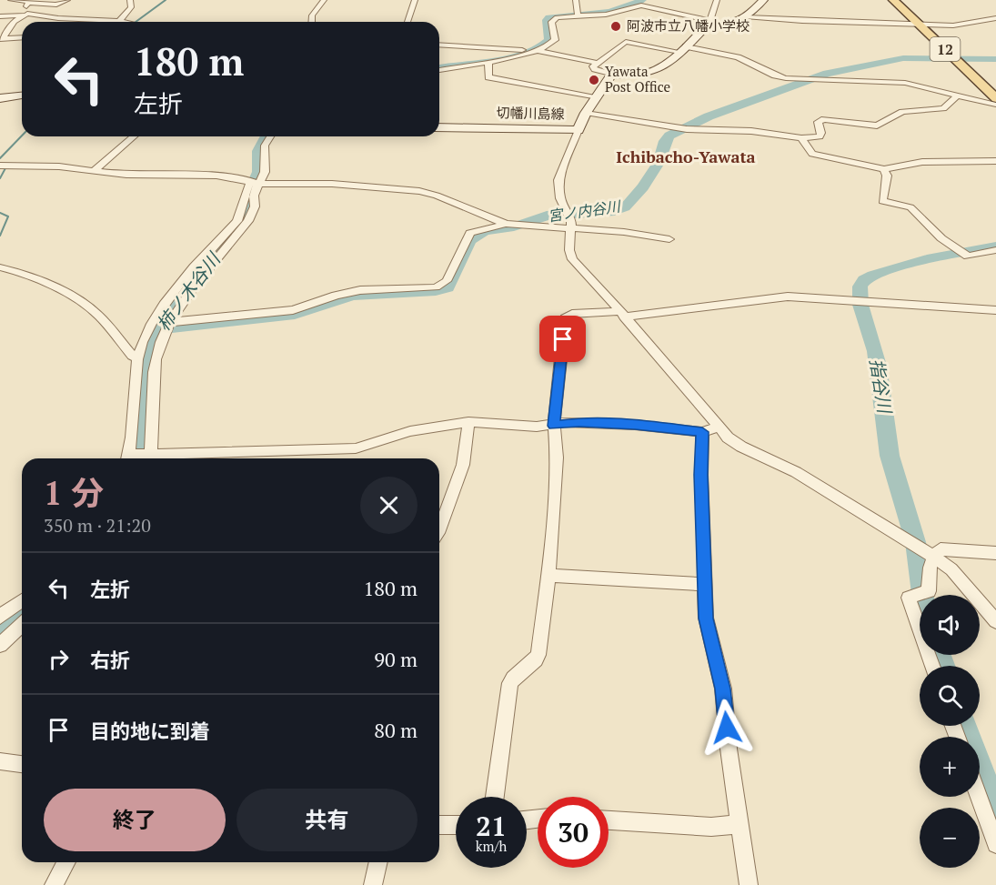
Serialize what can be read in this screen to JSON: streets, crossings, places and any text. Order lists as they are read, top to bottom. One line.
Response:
{"streets":{"main road":["12","切幡川島線"]},"districts":["Ichibacho-Yawata"],"water":["宮ノ内谷川","柿ノ木谷川","指谷川"],"places":["阿波市立八幡小学校","Yawata Post Office"],"page":{"turn":["180 m","左折"],"heading":["1 分","350 m · 21:20"],"list":[{"name":"左折","value":"180 m"},{"name":"右折","value":"90 m"},{"name":"目的地に到着","value":"80 m"}],"map_buttons":["+","−"],"buttons":["終了","共有"],"speed":"21 km/h","limit":"30"}}
